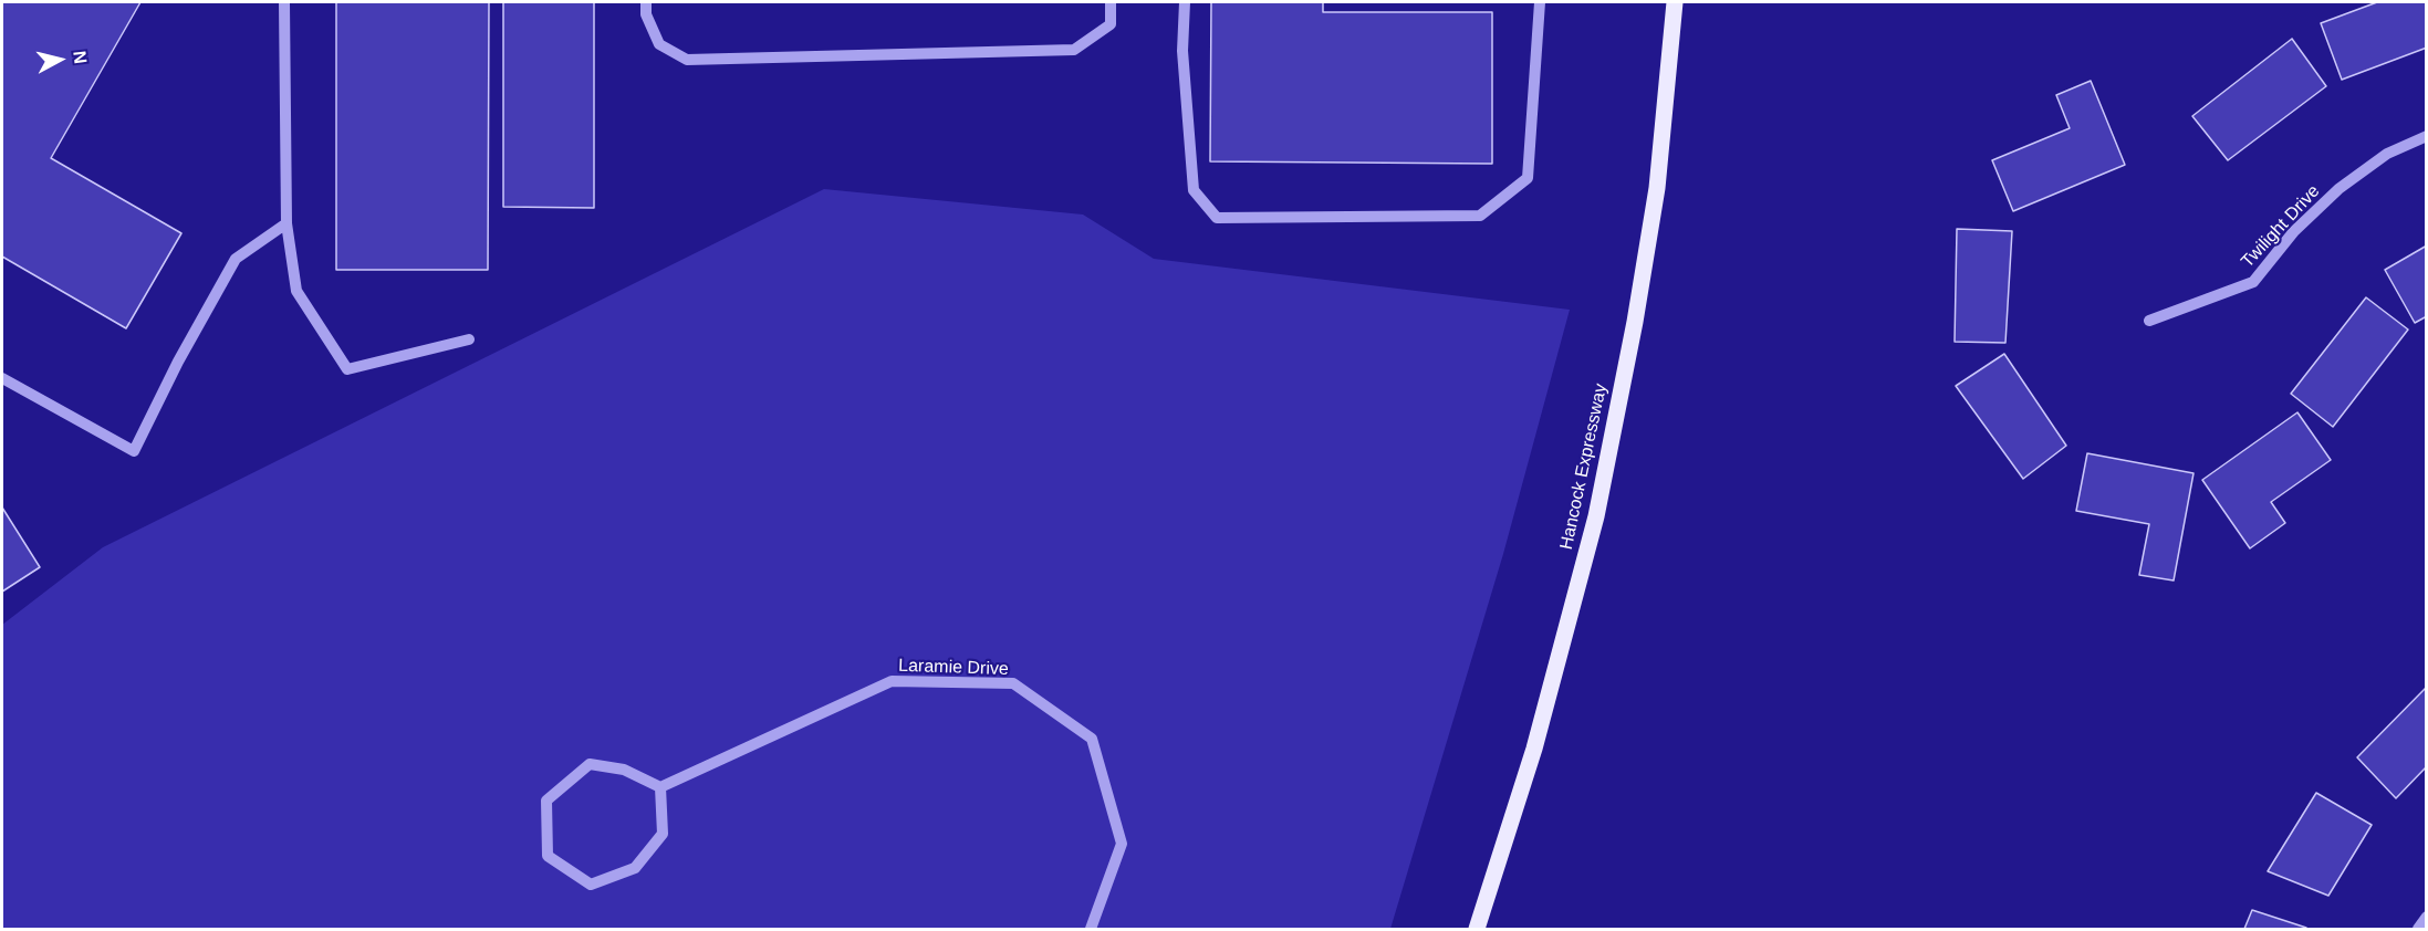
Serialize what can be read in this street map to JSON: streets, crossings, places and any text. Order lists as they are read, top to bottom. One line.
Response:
{"streets":{"main road":["Hancock Expressway"],"street":["Twilight Drive","Laramie Drive"]},"north":"right"}
